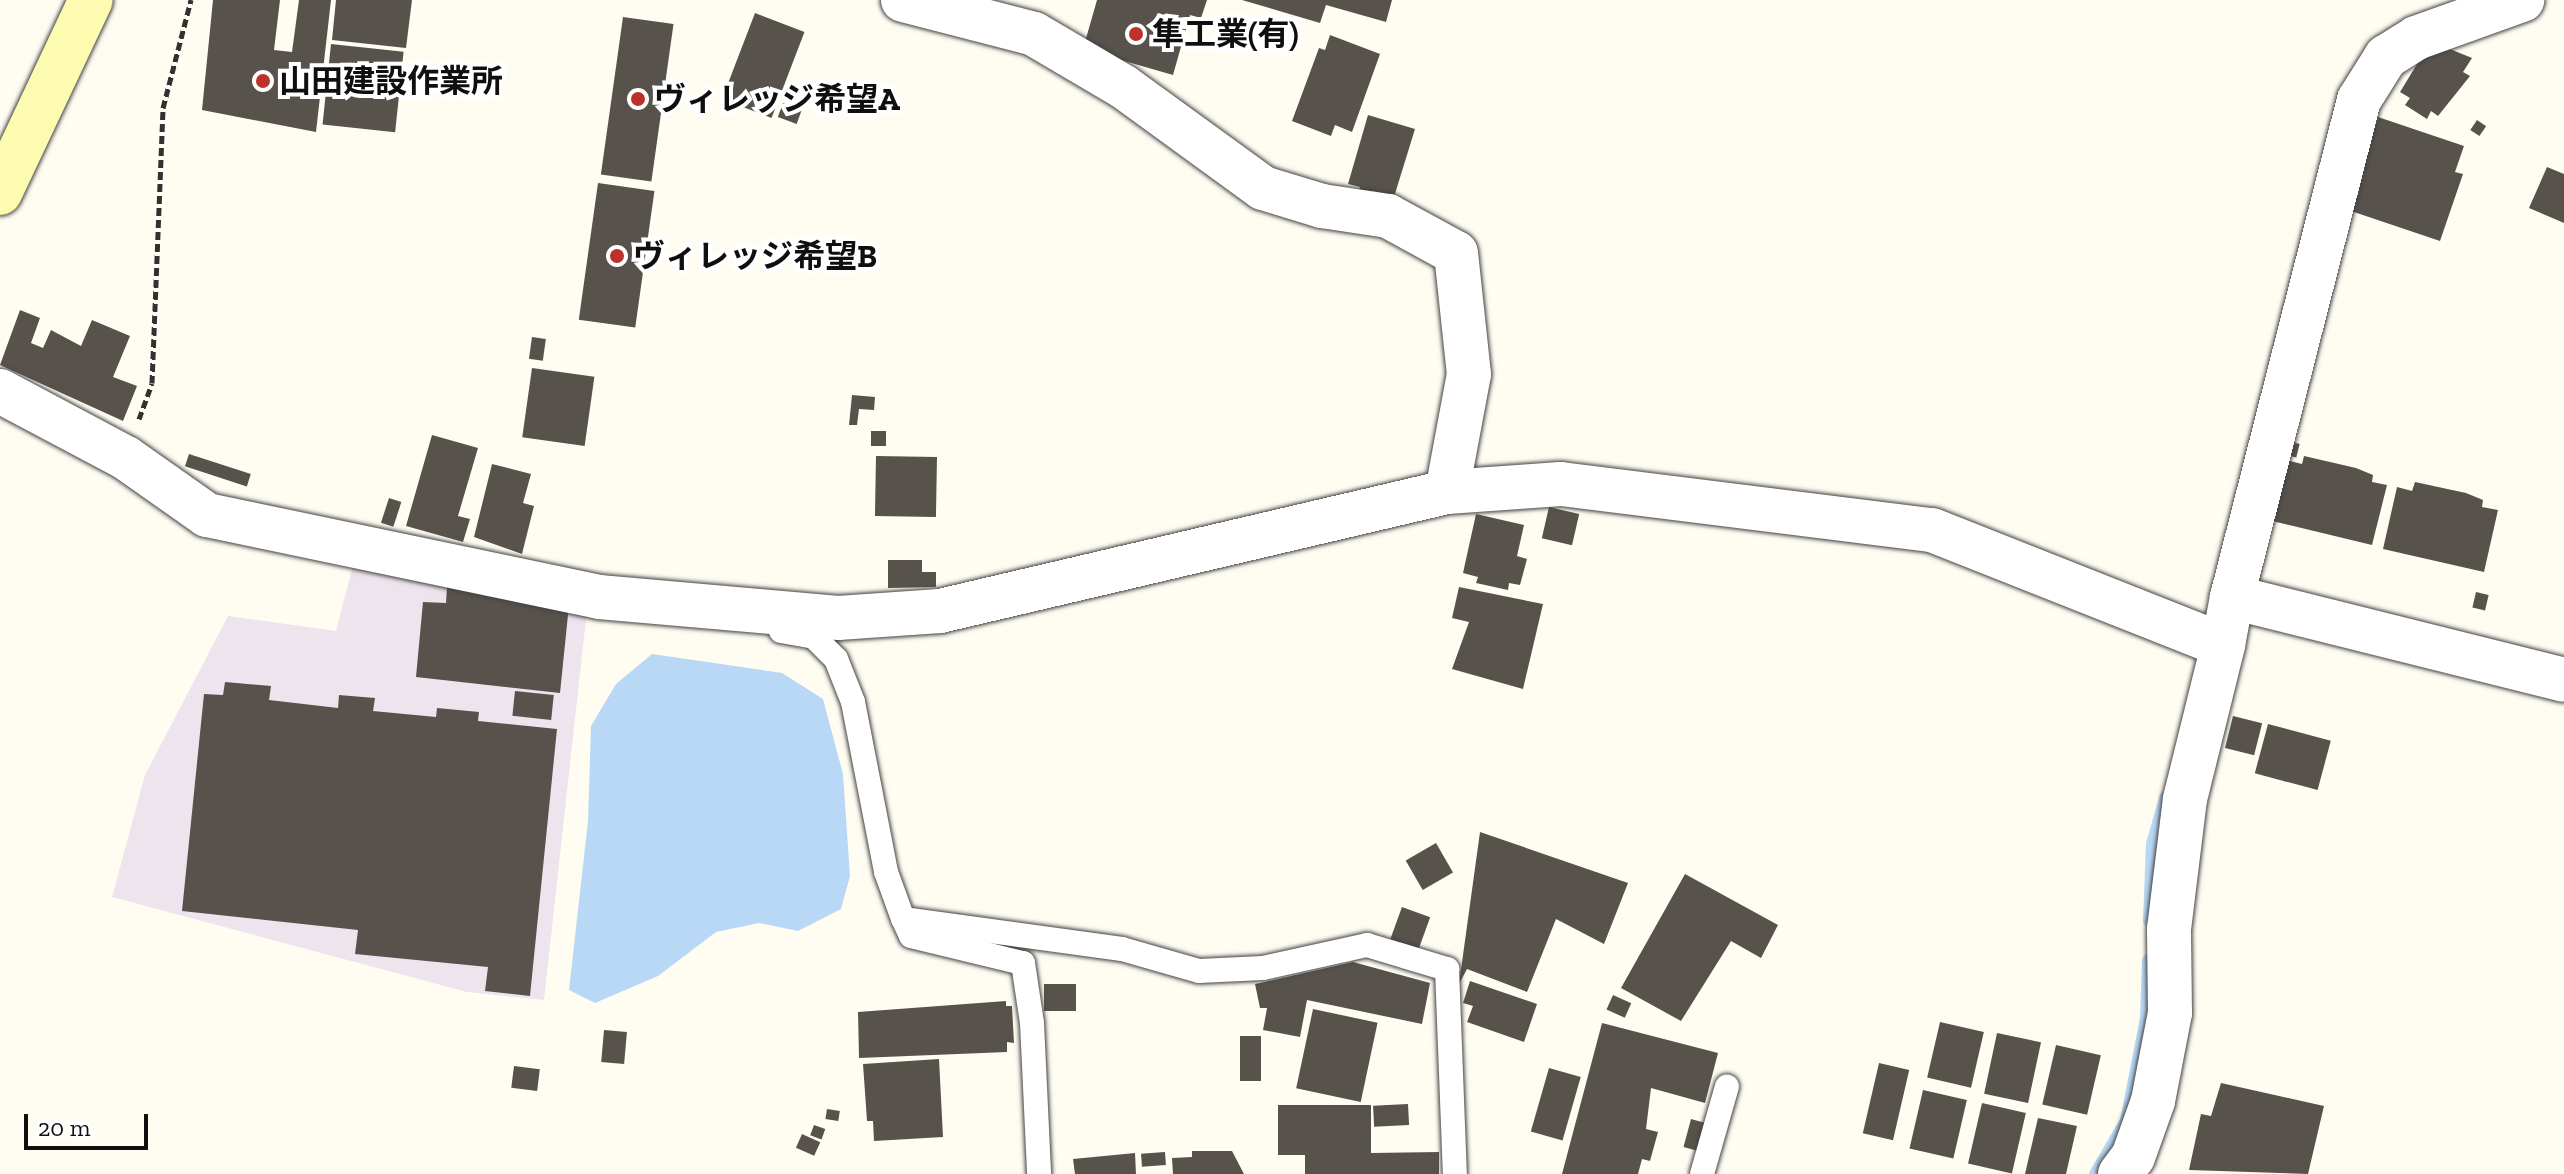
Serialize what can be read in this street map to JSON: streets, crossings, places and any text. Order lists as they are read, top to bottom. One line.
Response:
{"places":["隼工業(有)","山田建設作業所","ヴィレッジ希望A","ヴィレッジ希望B"],"scale_bar":"20 m"}
